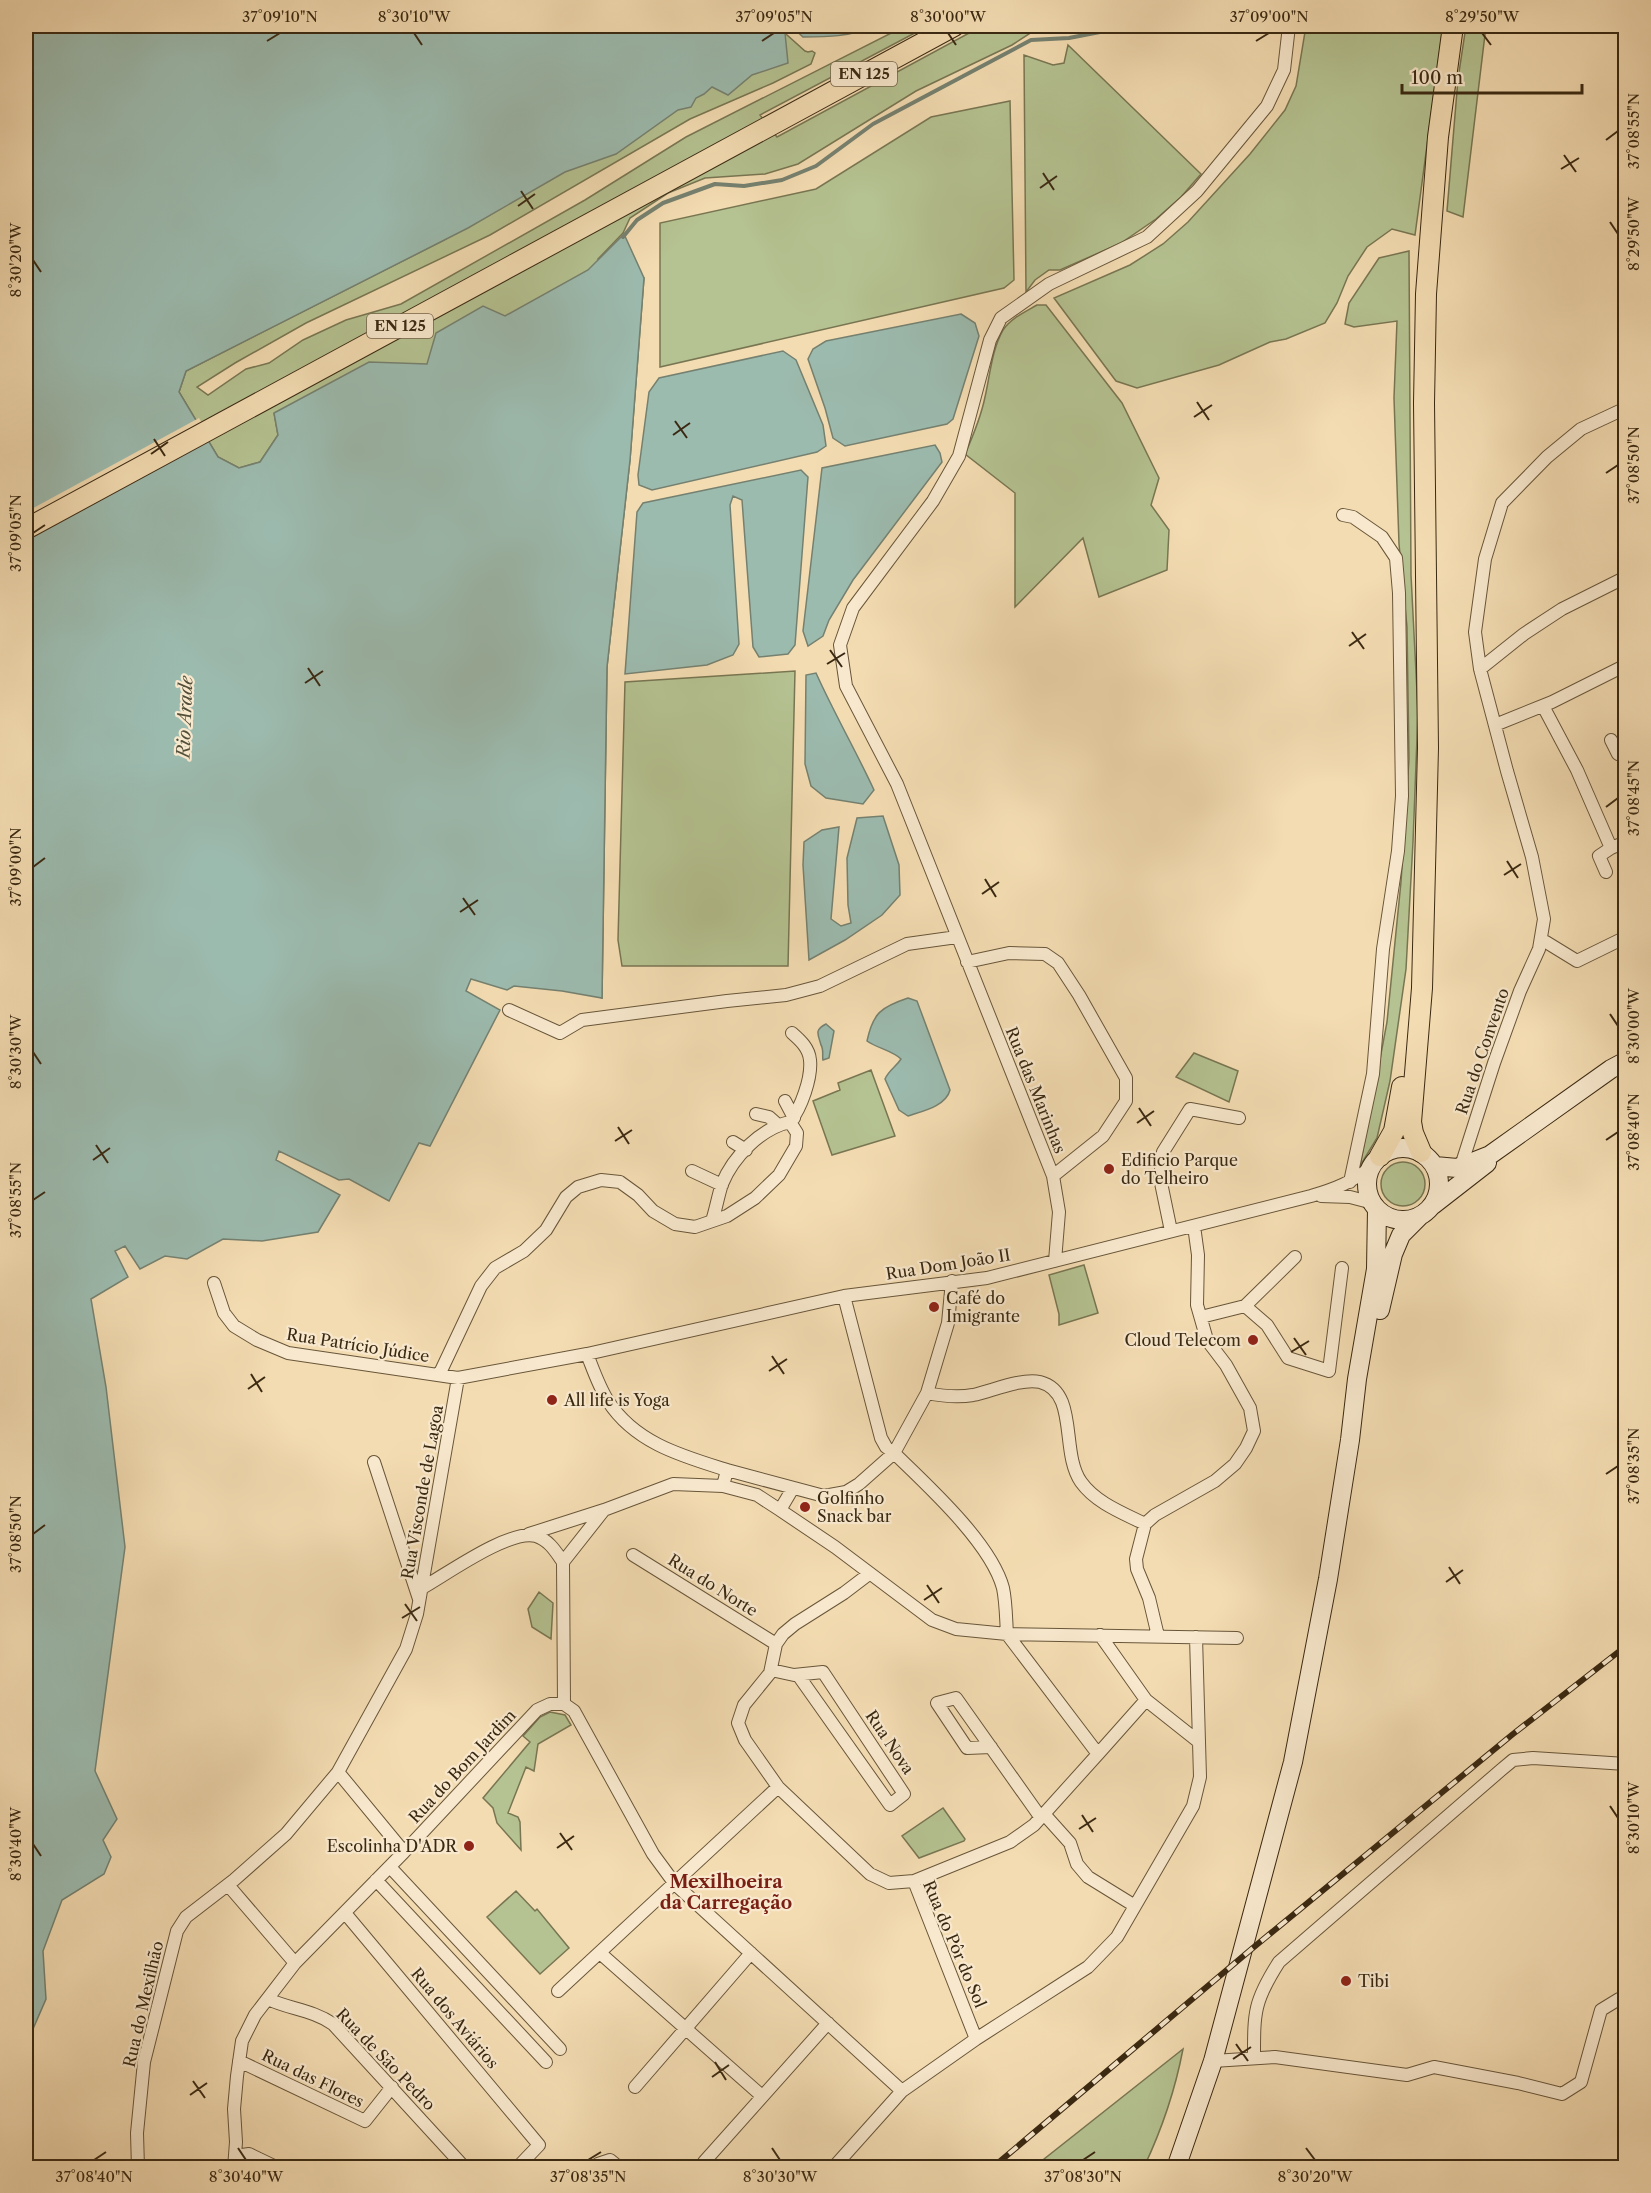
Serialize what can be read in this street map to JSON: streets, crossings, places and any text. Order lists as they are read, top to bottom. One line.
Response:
{"streets":{"main road":["EN 125"],"street":["Rua do Convento","Rua das Marinhas","Rua Dom João II","Rua Patrício Júdice","Rua Visconde de Lagoa","Rua do Norte","Rua Nova","Rua do Bom Jardim","Rua do Pôr do Sol","Rua do Mexilhão","Rua dos Aviários","Rua de São Pedro","Rua das Flores"]},"crossings":[["Rua das Marinhas","Rua Dom João II"],["Rua Dom João II","Rua Patrício Júdice"],["Rua Patrício Júdice","Rua Visconde de Lagoa"],["Rua Visconde de Lagoa","Rua do Mexilhão"],["Rua do Norte","Rua do Pôr do Sol"],["Rua Nova","Rua do Pôr do Sol"],["Rua do Bom Jardim","Rua dos Aviários"],["Rua do Bom Jardim","Rua de São Pedro"],["Rua do Bom Jardim","Rua das Flores"],["Rua de São Pedro","Rua das Flores"]],"districts":["Mexilhoeira da Carregação"],"water":["Rio Arade"],"places":["Edificio Parque do Telheiro","Café do Imigrante","Cloud Telecom","All life is Yoga","Golfinho Snack bar","Escolinha D'ADR","Tibi"],"scale_bar":"100 m","coordinates":["37°09'10\"N","8°30'10\"W","37°09'05\"N","8°30'00\"W","37°09'00\"N","8°29'50\"W","37°08'55\"N","8°30'20\"W","37°08'50\"N","37°08'45\"N","8°30'30\"W","37°08'40\"N","37°08'35\"N","8°30'40\"W","37°08'30\"N"]}
